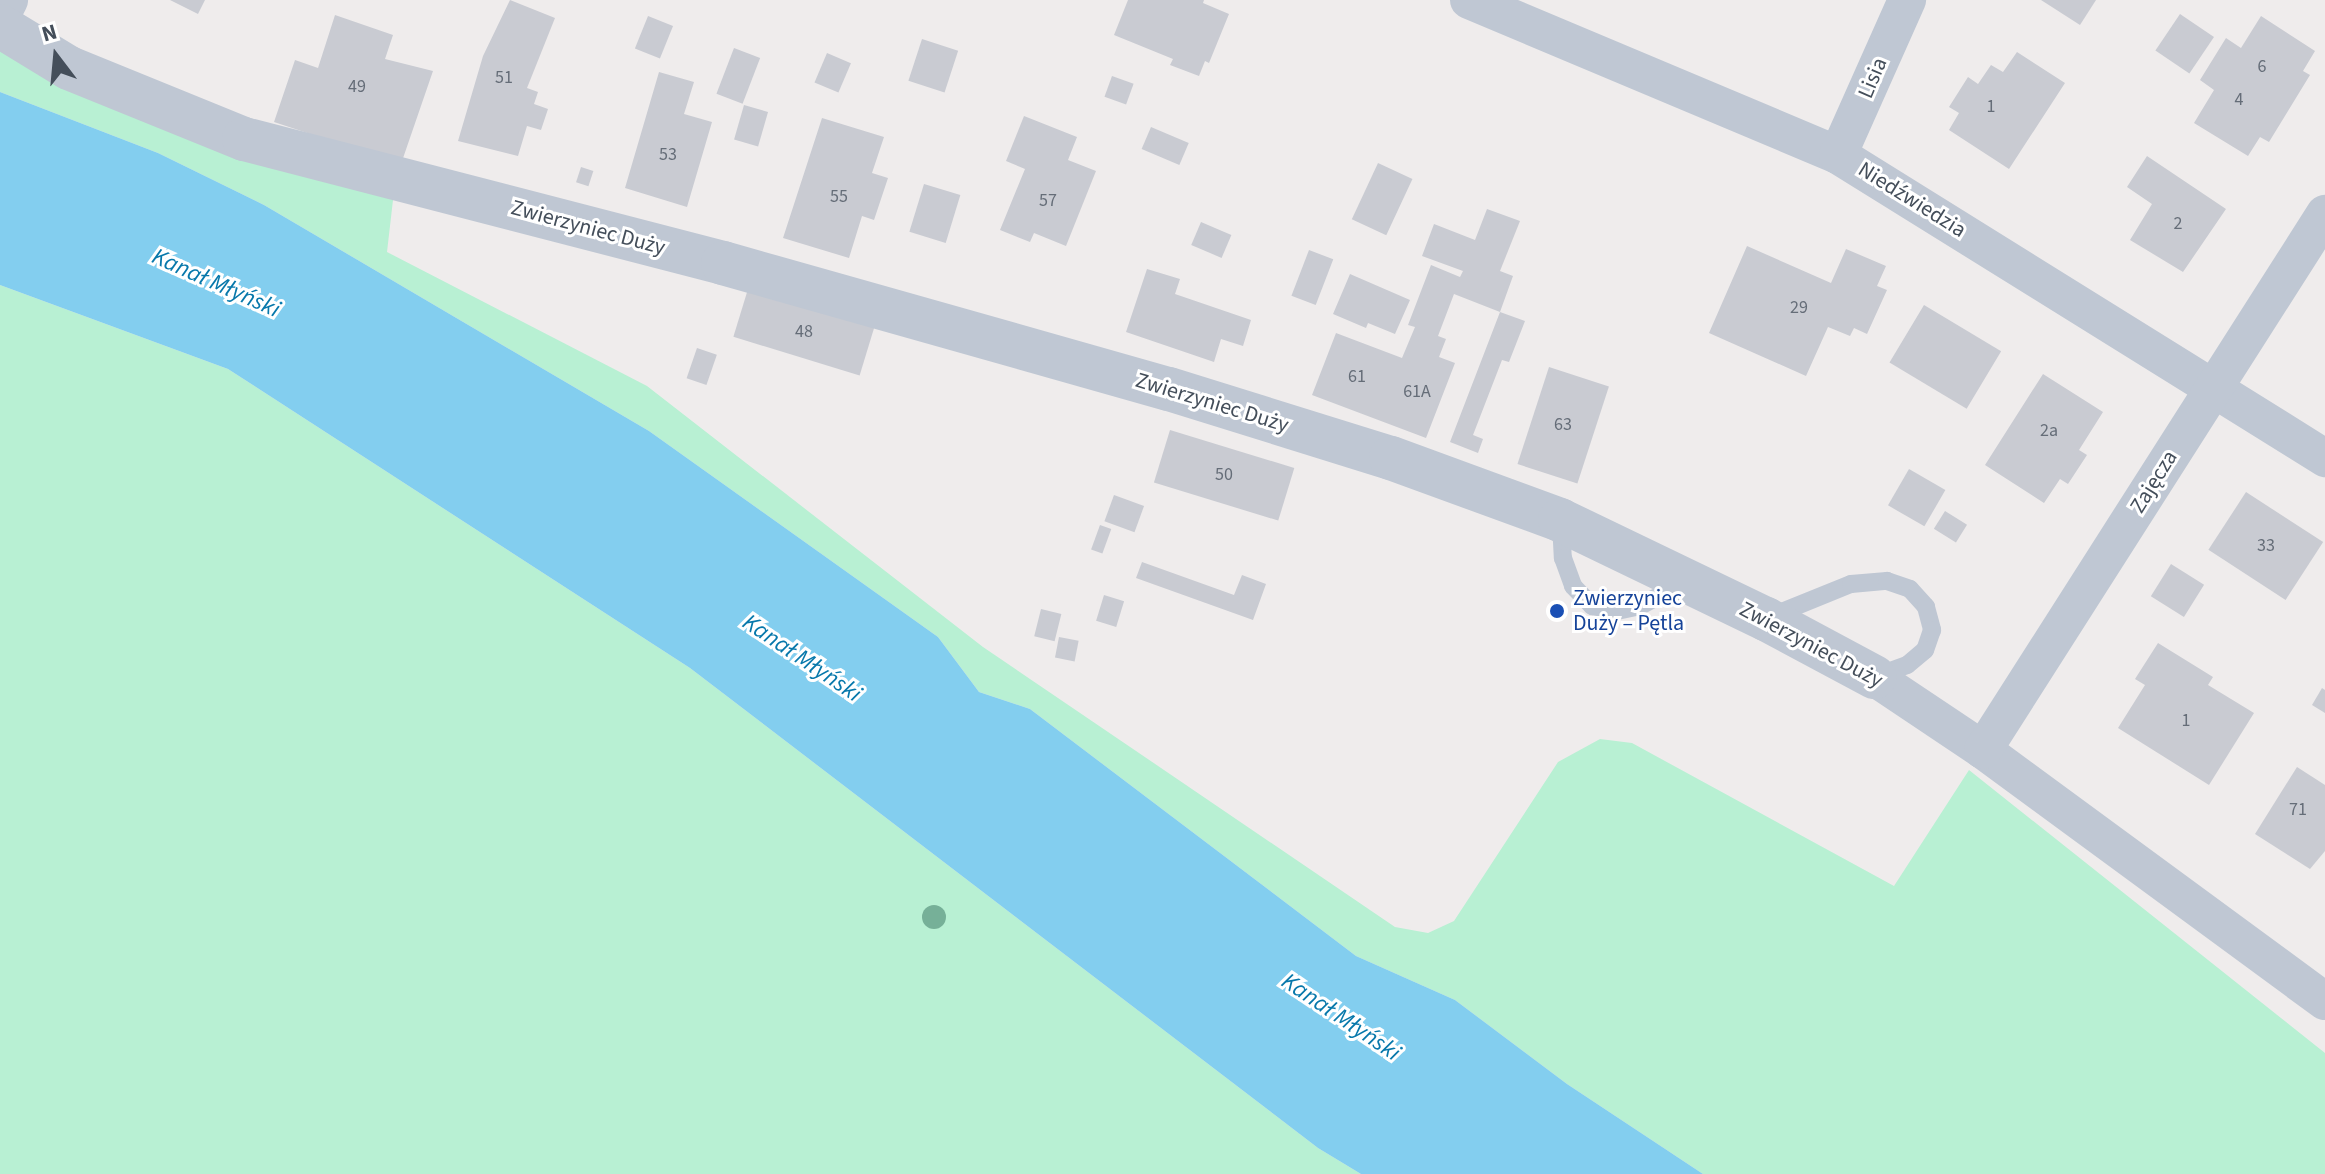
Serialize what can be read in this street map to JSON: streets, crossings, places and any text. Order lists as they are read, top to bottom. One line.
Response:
{"streets":{"street":["Lisia","Niedźwiedzia","Zwierzyniec Duży","Zajęcza"]},"crossings":[["Lisia","Niedźwiedzia"],["Niedźwiedzia","Zajęcza"],["Zwierzyniec Duży","Zajęcza"]],"water":["Kanał Młyński"],"places":["Zwierzyniec Duży – Pętla"],"house_numbers":["6","51","49","4","1","53","55","57","2","29","48","61","61A","63","2a","50","33","1","71"],"north":"top"}
